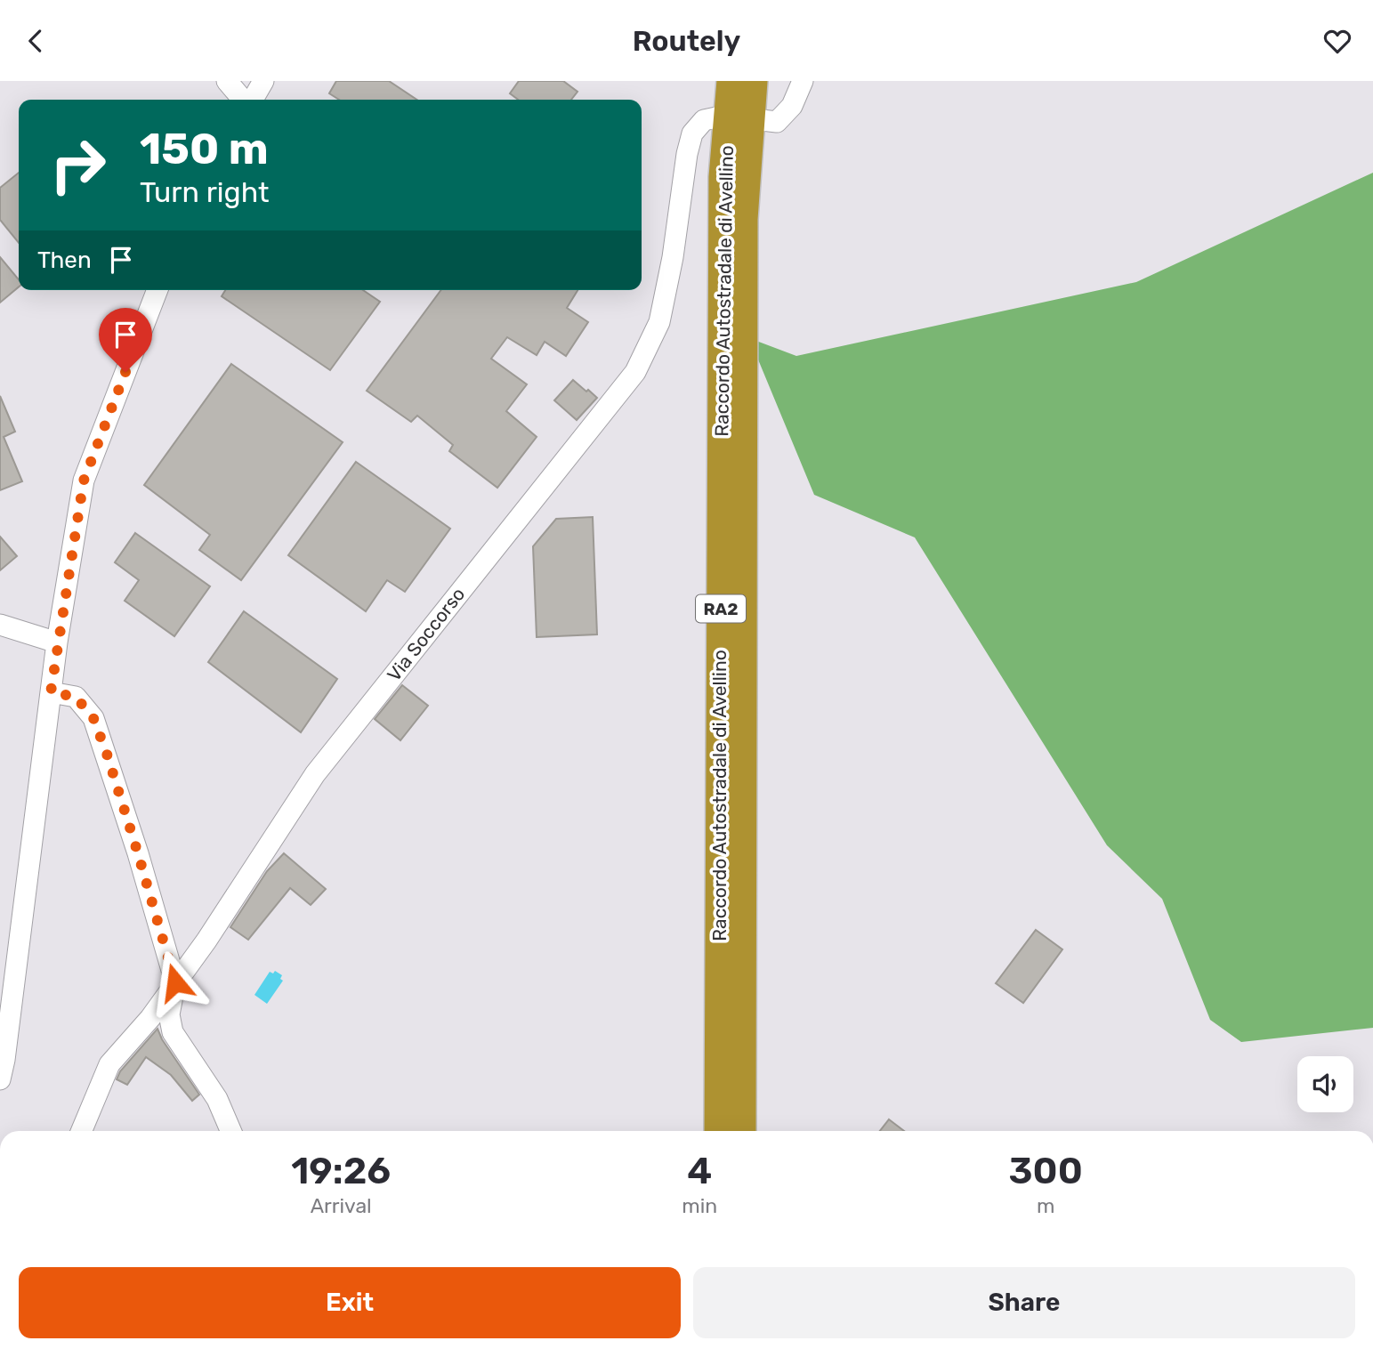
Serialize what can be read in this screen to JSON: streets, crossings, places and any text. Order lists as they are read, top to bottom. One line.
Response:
{"streets":{"highway":["Raccordo Autostradale di Avellino","RA2"],"street":["Via Soccorso"]},"page":{"header":"Routely","turn":["150 m","Turn right"],"then":"Then","eta":["19:26","Arrival","4","min","300","m"],"buttons":["Exit","Share"]}}
